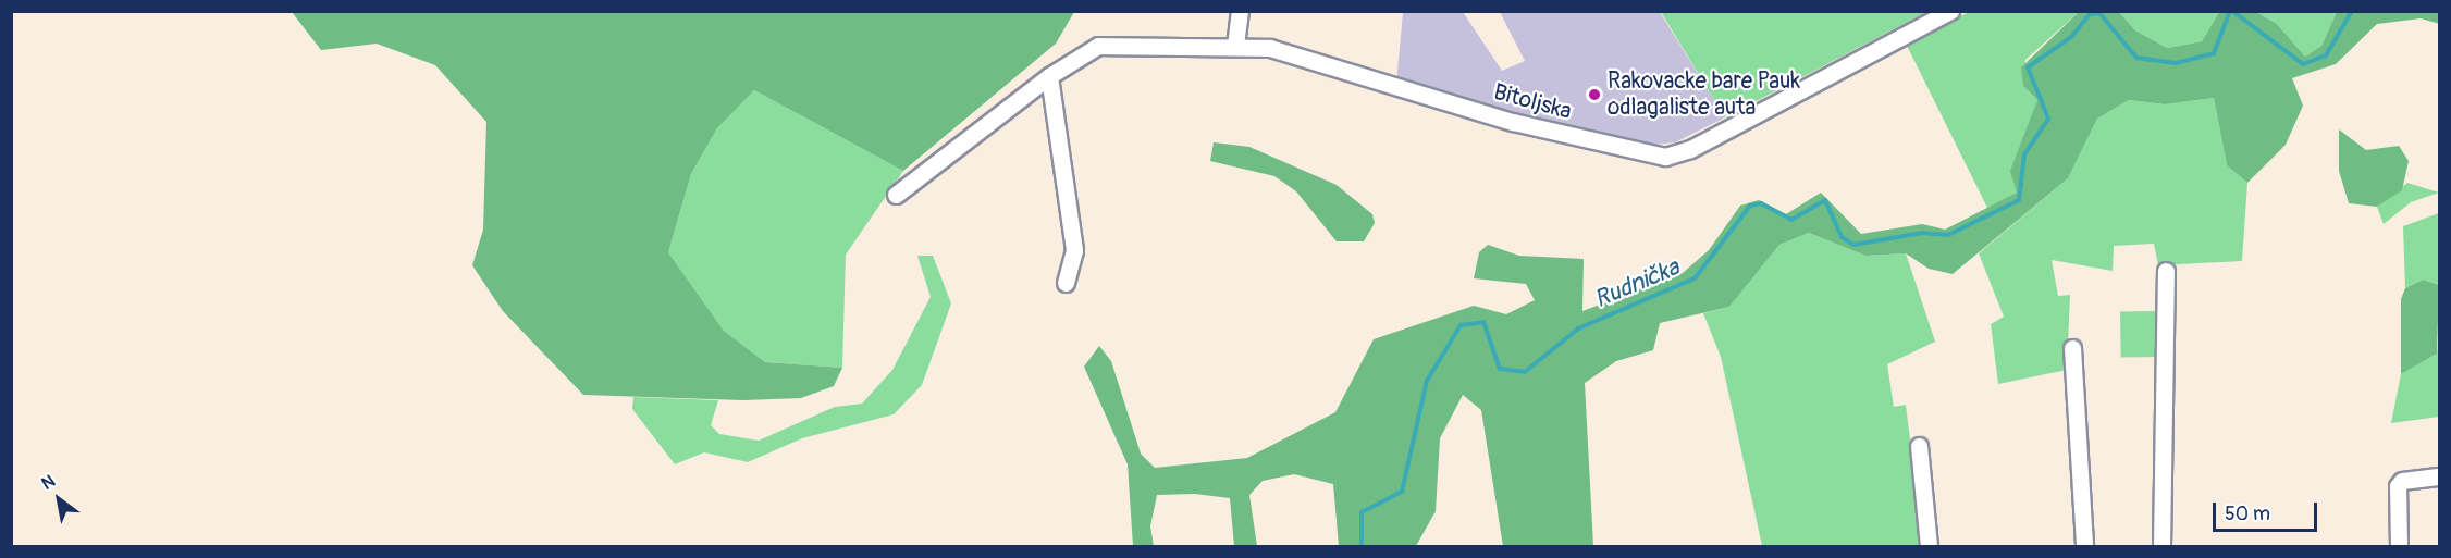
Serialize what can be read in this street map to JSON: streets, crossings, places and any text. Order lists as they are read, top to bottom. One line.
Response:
{"streets":{"street":["Bitoljska"]},"water":["Rudnička"],"places":["Rakovacke bare Pauk odlagaliste auta"],"scale_bar":"50 m","north":"top left"}
